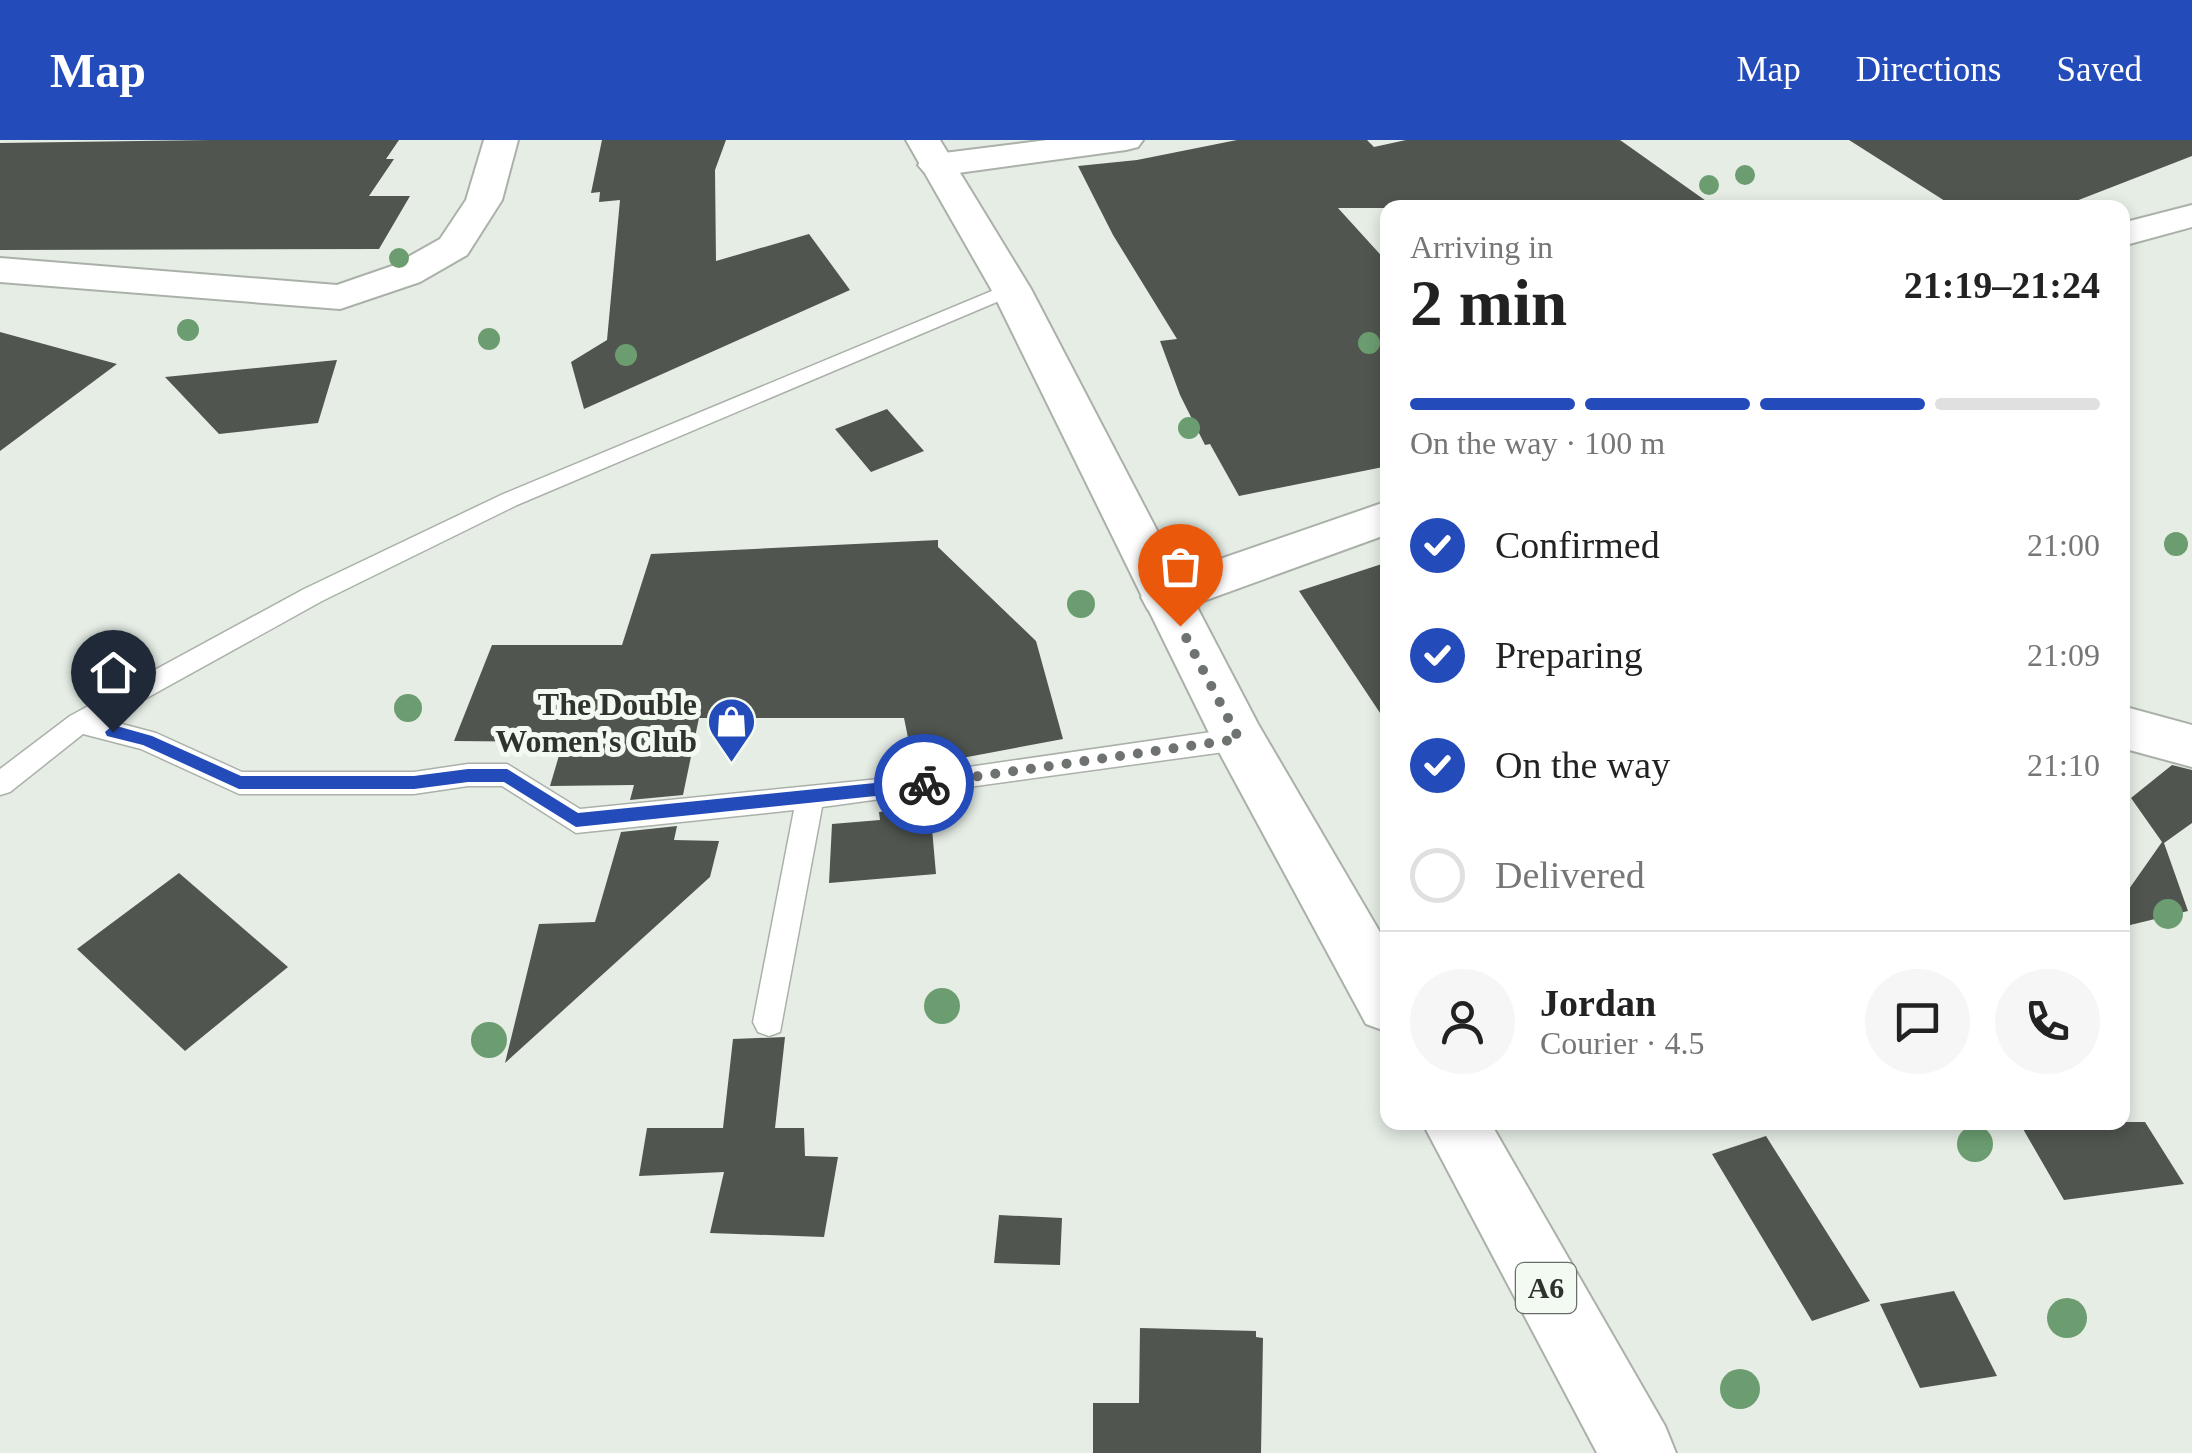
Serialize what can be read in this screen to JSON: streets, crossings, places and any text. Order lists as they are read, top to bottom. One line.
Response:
{"streets":{"street":["A6"]},"places":{"shop":["The Double Women's Club"]},"page":{"header":"Map","nav":["Map","Directions","Saved"],"heading":["2 min","Arriving in","21:19–21:24"],"panel":["Jordan","Courier · 4.5"],"bar":"On the way · 100 m","list":[["Confirmed","21:00"],["Preparing","21:09"],["On the way","21:10"],"Delivered"]}}
